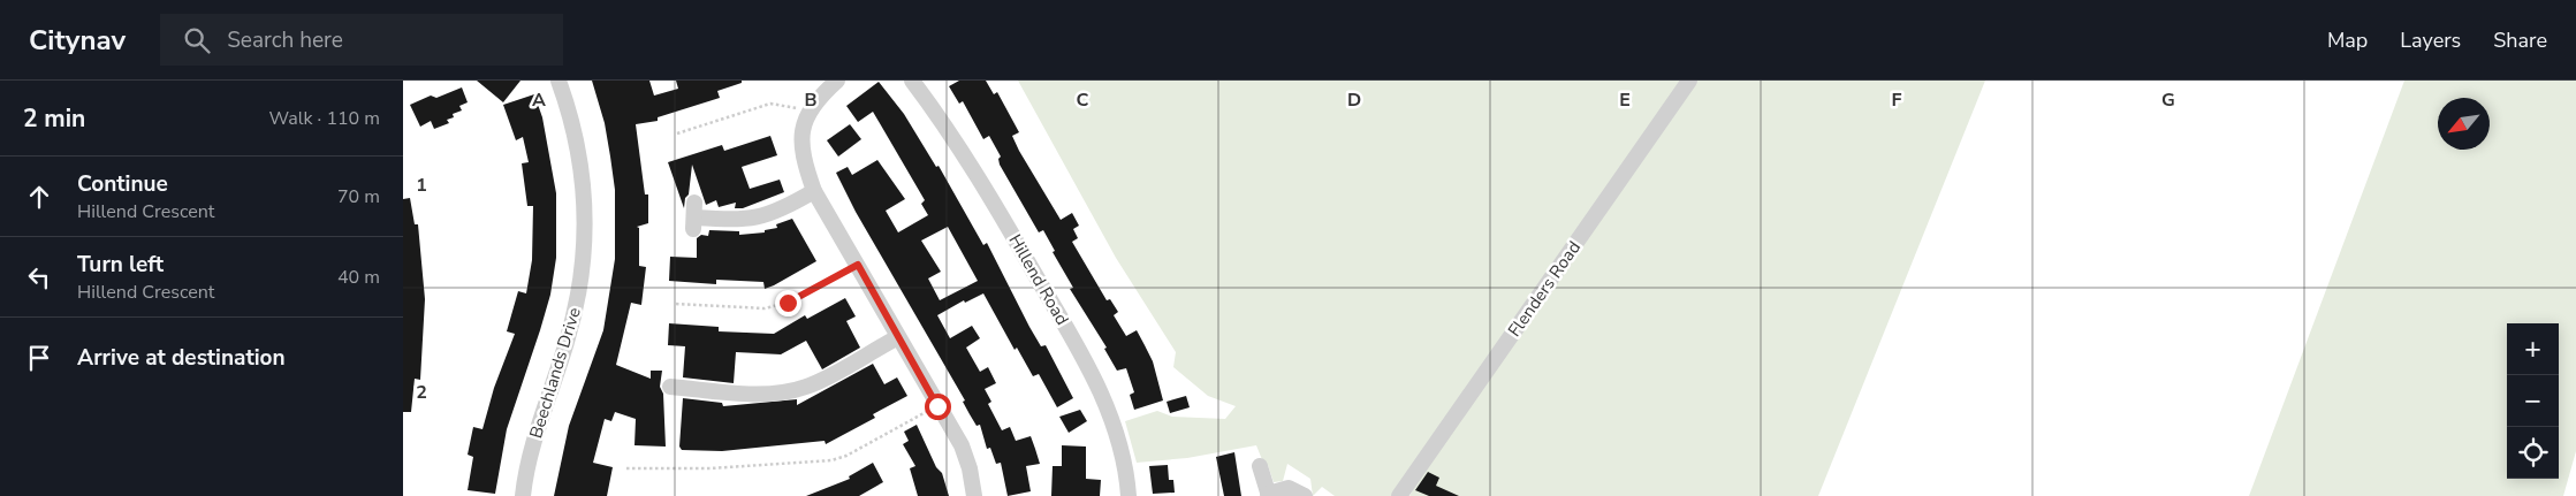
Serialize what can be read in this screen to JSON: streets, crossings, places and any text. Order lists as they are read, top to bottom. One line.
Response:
{"streets":{"street":["Hillend Road","Flenders Road","Beechlands Drive"]},"north":"bottom left","page":{"header":"Citynav","search":"Search here","nav":["Map","Layers","Share"],"heading":["2 min","Walk · 110 m"],"list":[["Continue","Hillend Crescent","70 m"],["Turn left","Hillend Crescent","40 m"],"Arrive at destination"],"map_buttons":["+","−"]},"grid":{"columns":["A","B","C","D","E","F","G"],"rows":["1","2"]}}
